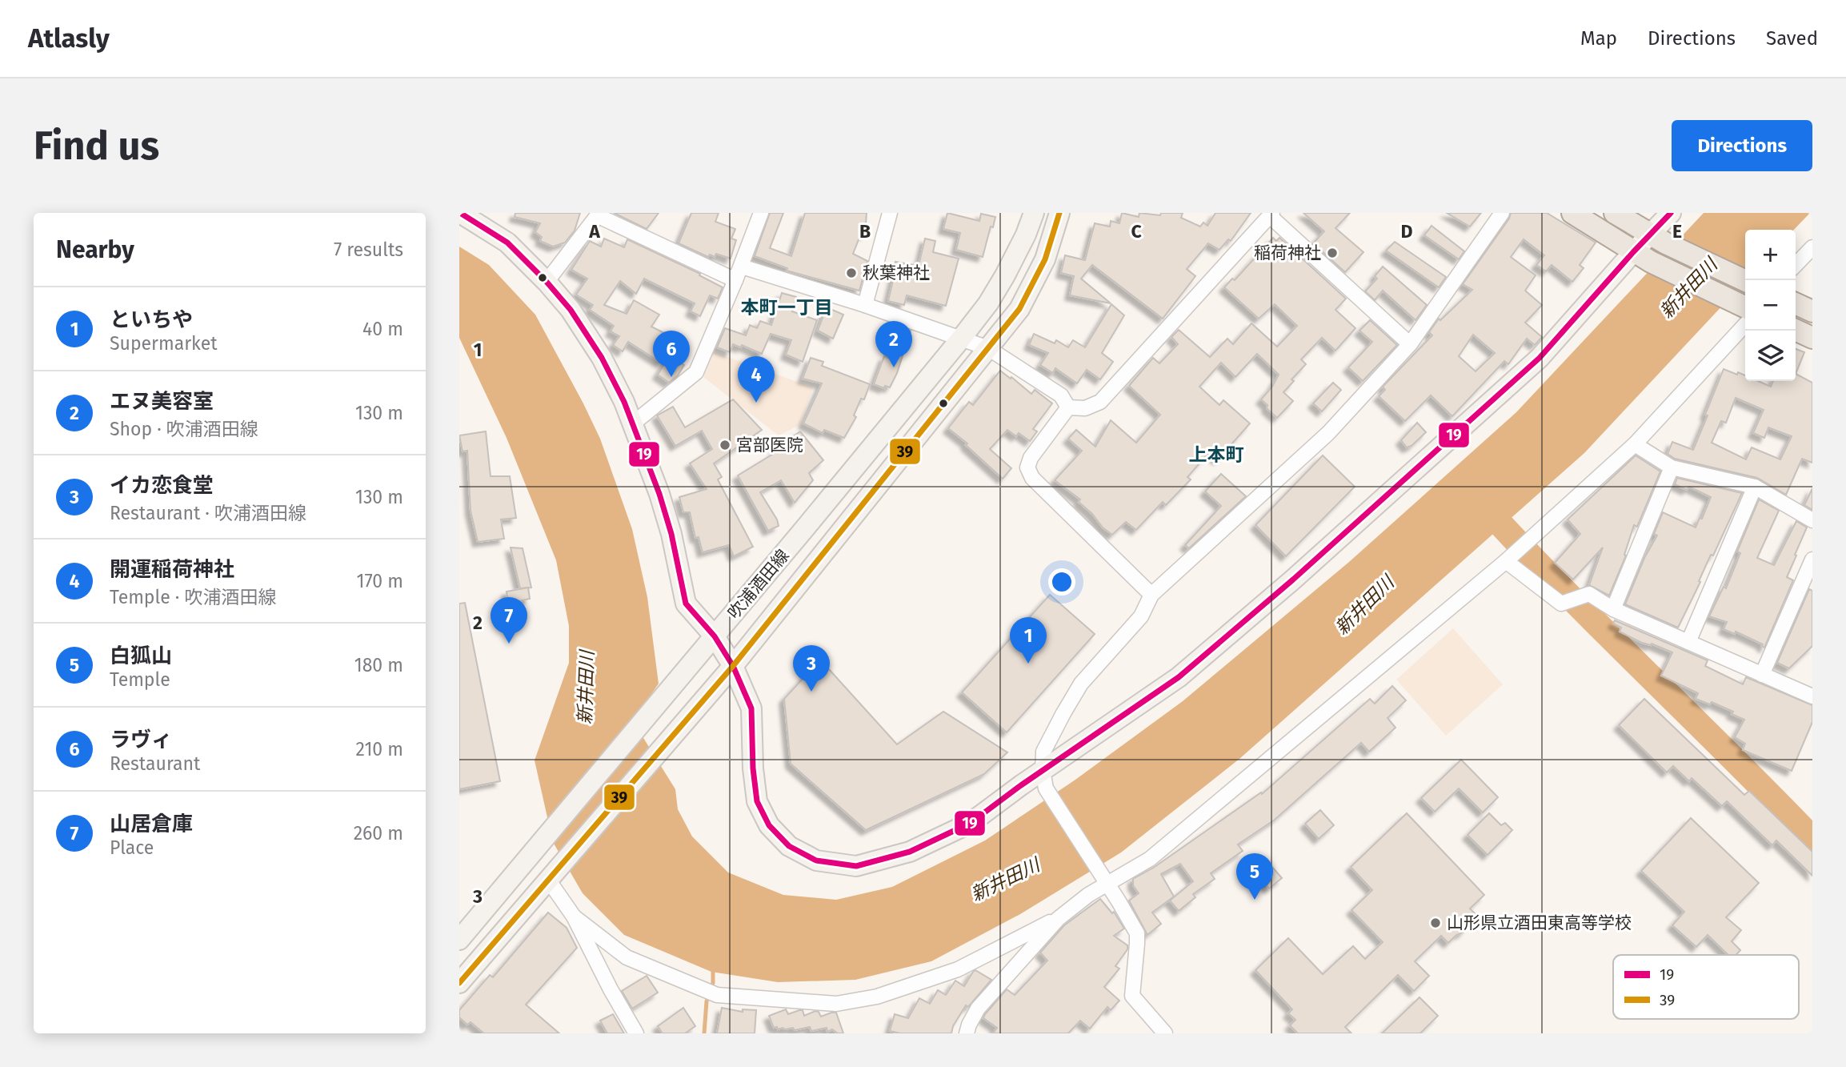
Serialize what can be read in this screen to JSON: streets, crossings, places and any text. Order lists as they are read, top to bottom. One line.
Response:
{"streets":{"main road":["吹浦酒田線"]},"districts":["本町一丁目","上本町"],"water":["新井田川"],"places":["稲荷神社","秋葉神社","宮部医院","山形県立酒田東高等学校"],"lines":["transit line 19","transit line 39"],"legend":["19","39"],"page":{"header":"Atlasly","nav":["Map","Directions","Saved"],"buttons":"Directions","title":"Find us","heading":["Nearby","7 results"],"map_buttons":["+","−"],"list":[{"mark":"1","name":"といちや","note":"Supermarket","value":"40 m"},{"mark":"2","name":"エヌ美容室","note":"Shop · 吹浦酒田線","value":"130 m"},{"mark":"3","name":"イカ恋食堂","note":"Restaurant · 吹浦酒田線","value":"130 m"},{"mark":"4","name":"開運稲荷神社","note":"Temple · 吹浦酒田線","value":"170 m"},{"mark":"5","name":"白狐山","note":"Temple","value":"180 m"},{"mark":"6","name":"ラヴィ","note":"Restaurant","value":"210 m"},{"mark":"7","name":"山居倉庫","note":"Place","value":"260 m"}],"pins":["2","6","4","7","1","3","5"]},"grid":{"columns":["A","B","C","D","E"],"rows":["1","2","3"]}}
